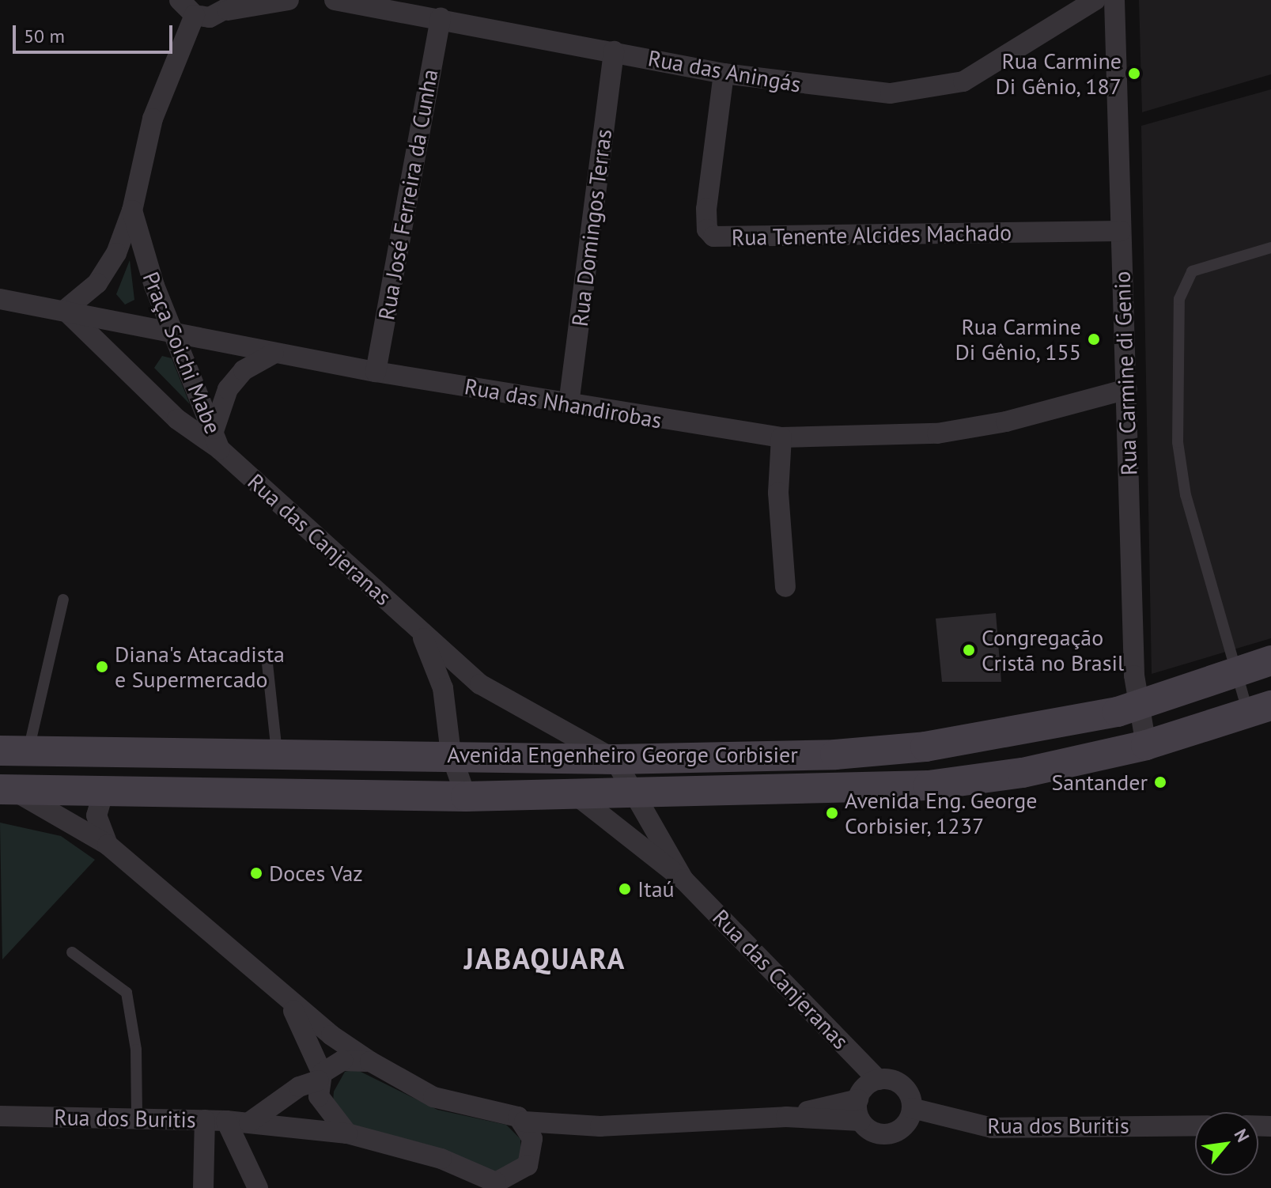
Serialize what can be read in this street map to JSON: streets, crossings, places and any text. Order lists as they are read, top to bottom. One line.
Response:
{"streets":{"main road":["Avenida Engenheiro George Corbisier"],"street":["Rua das Aningás","Rua José Ferreira da Cunha","Rua Domingos Terras","Rua Tenente Alcides Machado","Praça Soichi Mabe","Rua Carmine di Genio","Rua das Nhandirobas","Rua das Canjeranas","Rua dos Buritis"]},"crossings":[["Rua das Aningás","Rua José Ferreira da Cunha"],["Rua das Aningás","Rua Domingos Terras"],["Rua das Aningás","Rua Tenente Alcides Machado"],["Rua José Ferreira da Cunha","Rua das Nhandirobas"],["Rua Domingos Terras","Rua das Nhandirobas"],["Rua Tenente Alcides Machado","Rua Carmine di Genio"],["Praça Soichi Mabe","Rua das Nhandirobas"],["Praça Soichi Mabe","Rua das Canjeranas"],["Rua Carmine di Genio","Rua das Nhandirobas"],["Rua Carmine di Genio","Avenida Engenheiro George Corbisier"],["Rua das Canjeranas","Avenida Engenheiro George Corbisier"],["Rua das Canjeranas","Rua dos Buritis"]],"districts":["JABAQUARA"],"places":["Rua Carmine Di Gênio, 187","Rua Carmine Di Gênio, 155","Congregação Cristã no Brasil","Diana's Atacadista e Supermercado","Santander","Avenida Eng. George Corbisier, 1237","Doces Vaz","Itaú"],"scale_bar":"50 m","north":"top right"}
